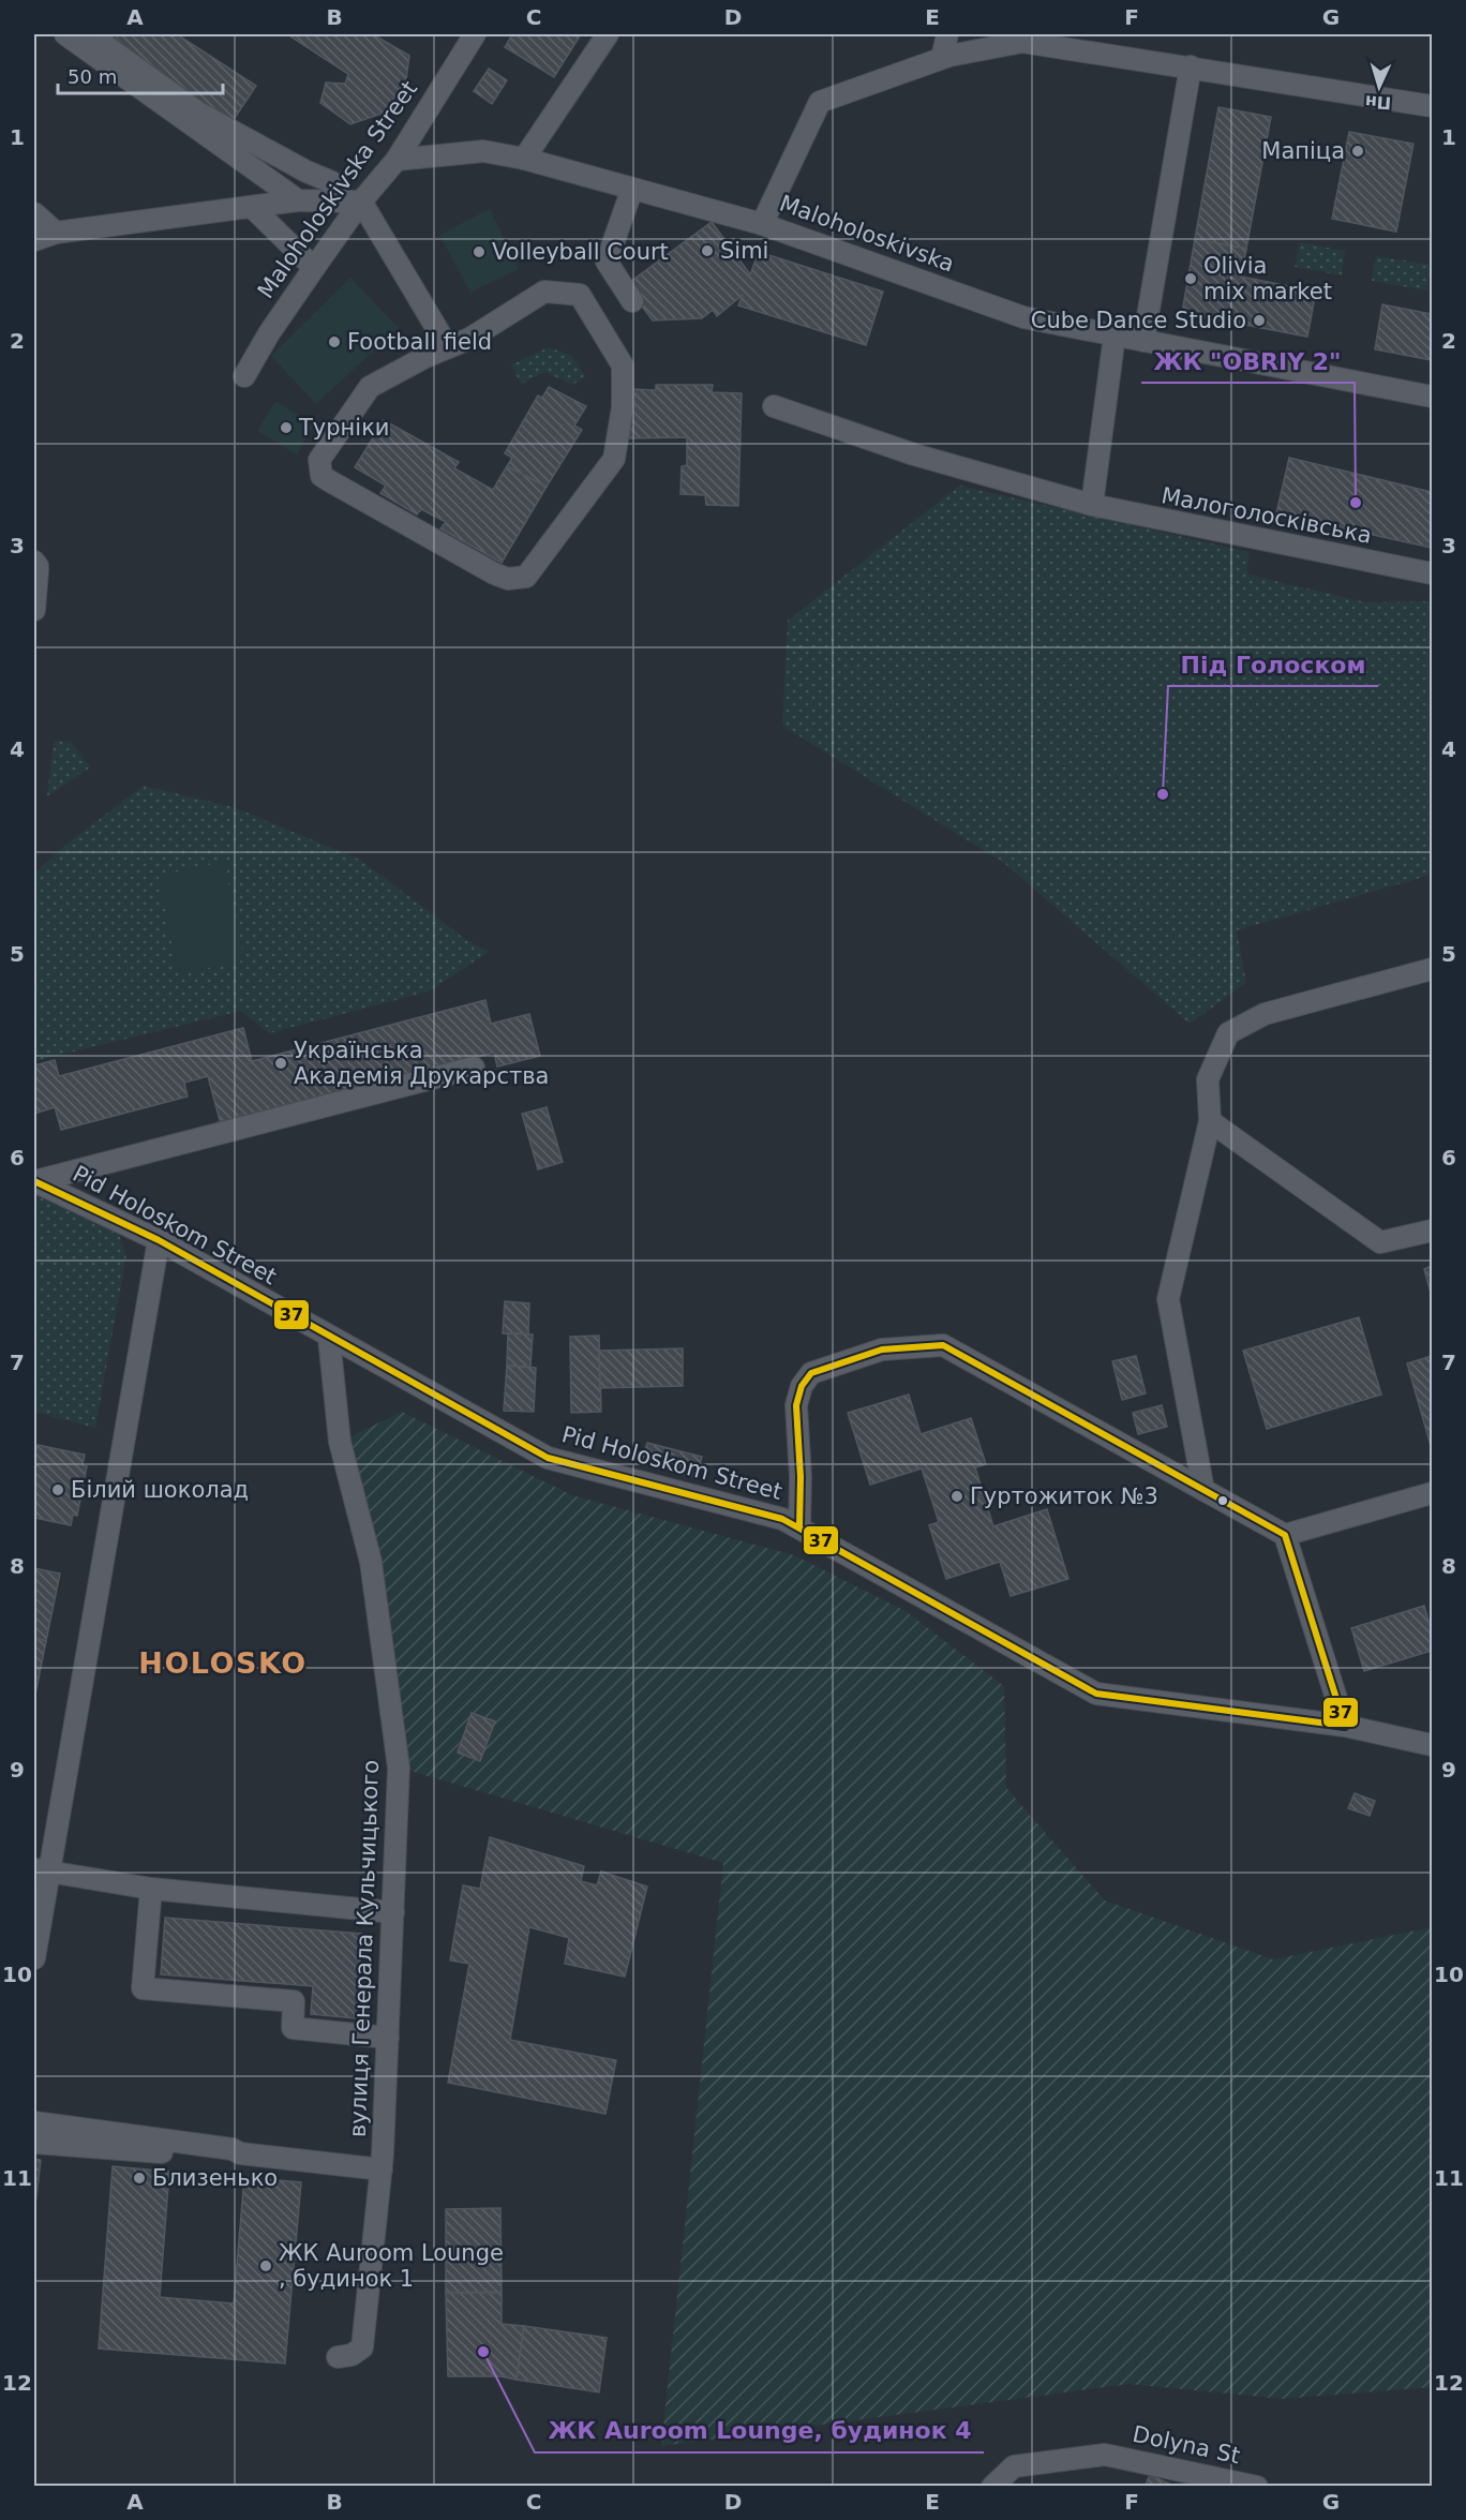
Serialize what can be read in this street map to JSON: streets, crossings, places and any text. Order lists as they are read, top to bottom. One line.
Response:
{"streets":{"street":["Maloholoskivska Street","Maloholoskivska","Малоголосківська","Pid Holoskom Street","вулиця Генерала Кульчицького","Dolyna St"]},"crossings":[["Pid Holoskom Street","вулиця Генерала Кульчицького"]],"districts":["HOLOSKO"],"places":["Мапіца","Simi","Volleyball Court","Olivia mix market","Cube Dance Studio","Football field","Турніки","ЖК \"OBRIY 2\"","Під Голоском","Українська Академія Друкарства","Білий шоколад","Гуртожиток №3","Близенько","ЖК Auroom Lounge , будинок 1","ЖК Auroom Lounge, будинок 4"],"lines":["transit line 37"],"scale_bar":"50 m","north":"bottom","grid":{"columns":["A","B","C","D","E","F","G"],"rows":["1","2","3","4","5","6","7","8","9","10","11","12"]}}
